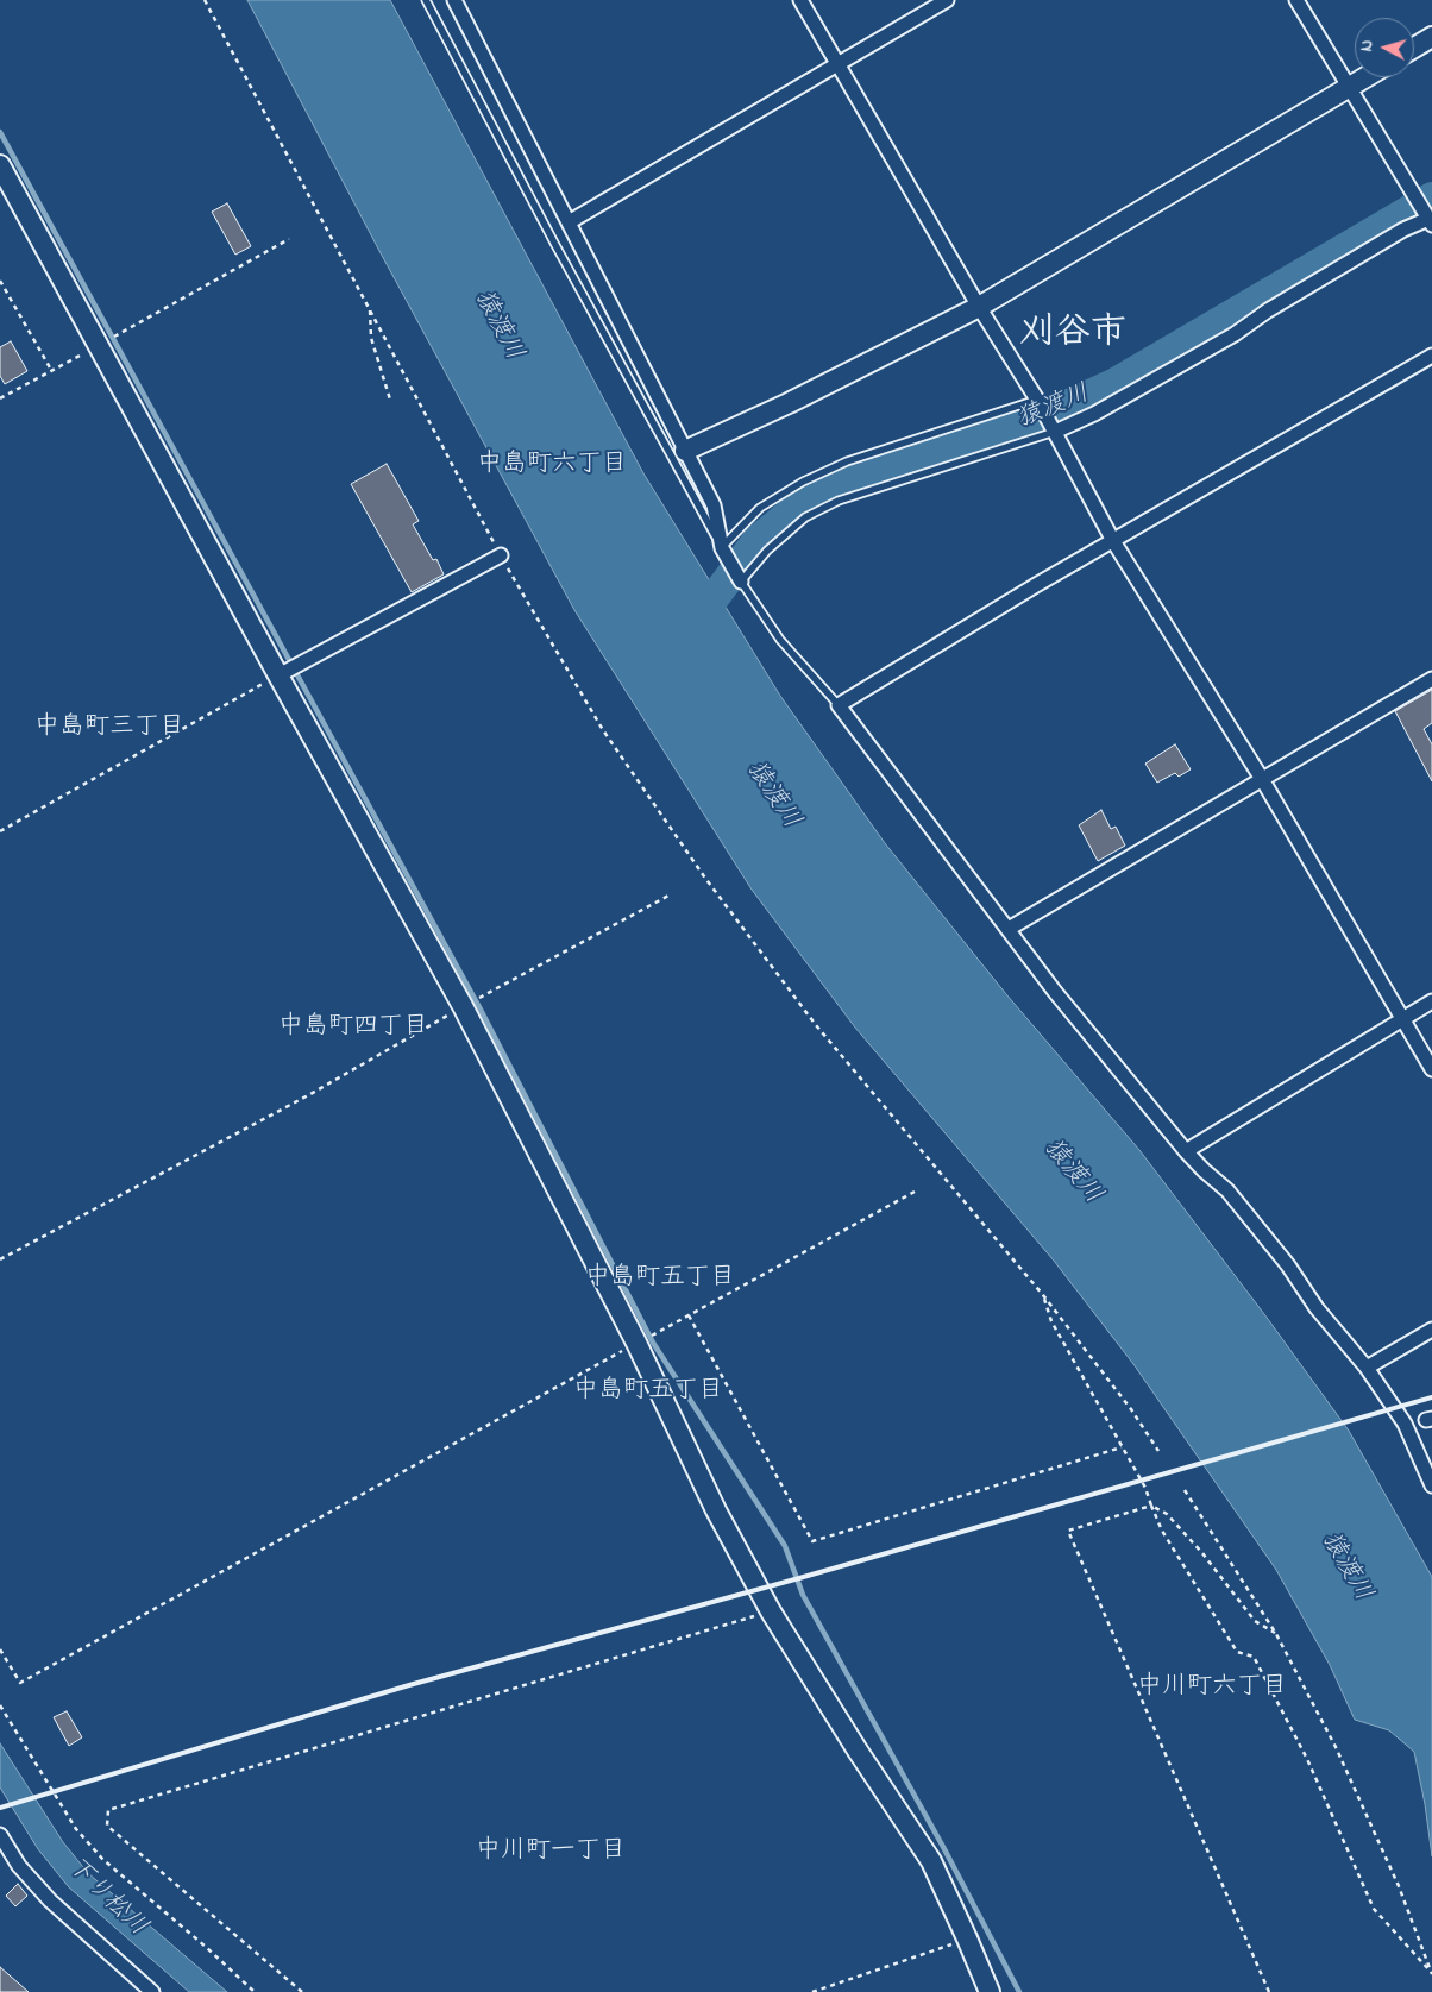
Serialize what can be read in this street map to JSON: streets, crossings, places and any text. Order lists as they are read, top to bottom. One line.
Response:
{"districts":["刈谷市","中島町六丁目","中島町三丁目","中島町四丁目","中島町五丁目","中島町五丁目","中川町六丁目","中川町一丁目"],"water":["猿渡川","下り松川"],"north":"left"}
